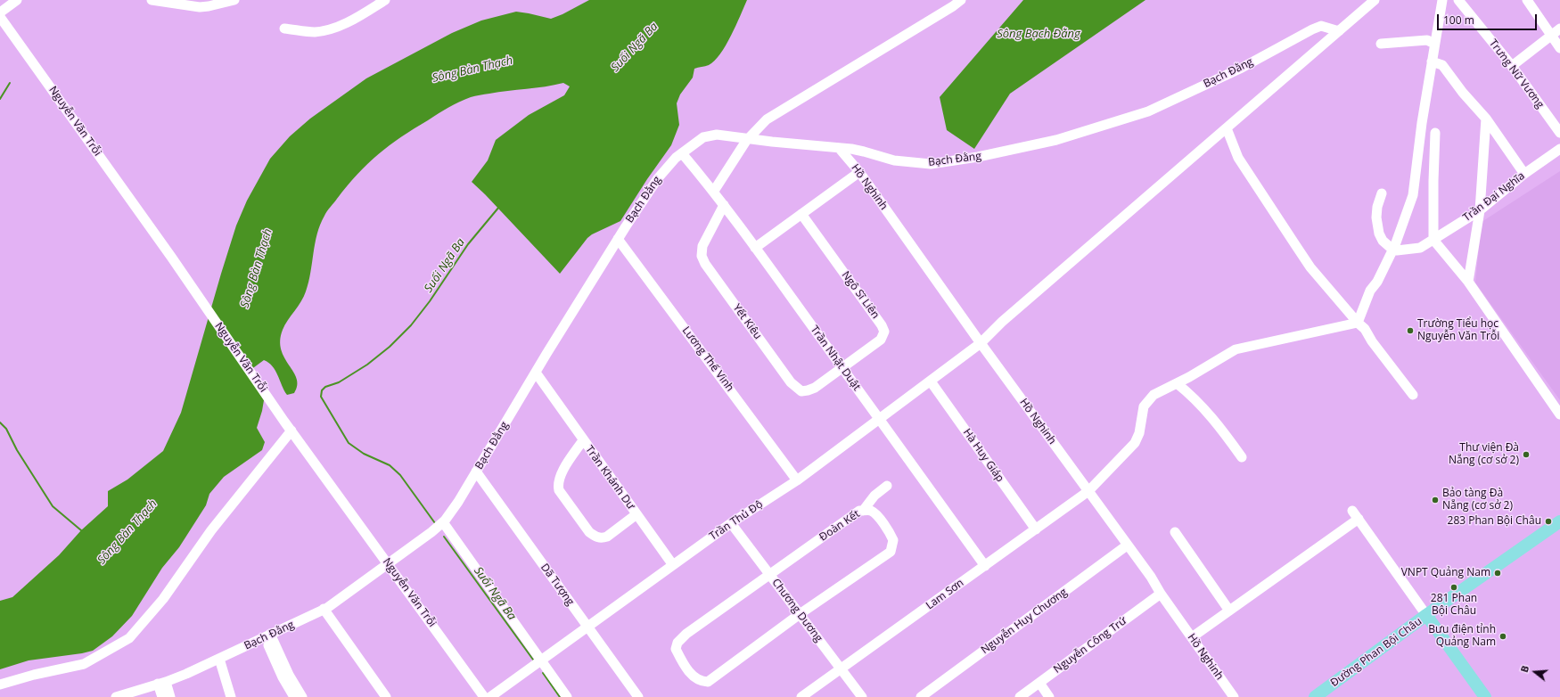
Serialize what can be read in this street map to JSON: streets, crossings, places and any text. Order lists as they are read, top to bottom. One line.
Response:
{"streets":{"main road":["Đường Phan Bội Châu"],"street":["Bạch Đằng","Trưng Nữ Vương","Nguyễn Văn Trỗi","Hồ Nghinh","Trần Đại Nghĩa","Ngô Sĩ Liên","Yết Kiêu","Trần Nhật Duật","Lương Thế Vinh","Hà Huy Giáp","Trần Khánh Dư","Trần Thủ Độ","Đoàn Kết","Dã Tượng","Lam Sơn","Chương Dương","Nguyễn Huy Chương","Nguyễn Công Trứ"]},"crossings":[["Bạch Đằng","Nguyễn Văn Trỗi"],["Bạch Đằng","Hồ Nghinh"],["Bạch Đằng","Trần Nhật Duật"],["Bạch Đằng","Lương Thế Vinh"],["Bạch Đằng","Trần Khánh Dư"],["Bạch Đằng","Trần Thủ Độ"],["Bạch Đằng","Dã Tượng"],["Hồ Nghinh","Trần Thủ Độ"],["Hồ Nghinh","Lam Sơn"],["Hồ Nghinh","Nguyễn Huy Chương"],["Hồ Nghinh","Nguyễn Công Trứ"],["Ngô Sĩ Liên","Yết Kiêu"],["Ngô Sĩ Liên","Trần Nhật Duật"],["Yết Kiêu","Trần Nhật Duật"],["Trần Nhật Duật","Trần Thủ Độ"],["Trần Nhật Duật","Lam Sơn"],["Lương Thế Vinh","Trần Thủ Độ"],["Hà Huy Giáp","Trần Thủ Độ"],["Hà Huy Giáp","Lam Sơn"],["Trần Khánh Dư","Trần Thủ Độ"],["Trần Thủ Độ","Dã Tượng"],["Trần Thủ Độ","Chương Dương"],["Đoàn Kết","Chương Dương"],["Lam Sơn","Chương Dương"]],"water":["Sông Bạch Đằng","Suối Ngã Ba","Sông Bàn Thạch"],"places":["Trường Tiểu học Nguyễn Văn Trỗi","Thư viện Đà Nẵng (cơ sở 2)","Bảo tàng Đà Nẵng (cơ sở 2)","283 Phan Bội Châu","VNPT Quảng Nam","281 Phan Bội Châu","Bưu điện tỉnh Quảng Nam"],"scale_bar":"100 m","north":"left"}
